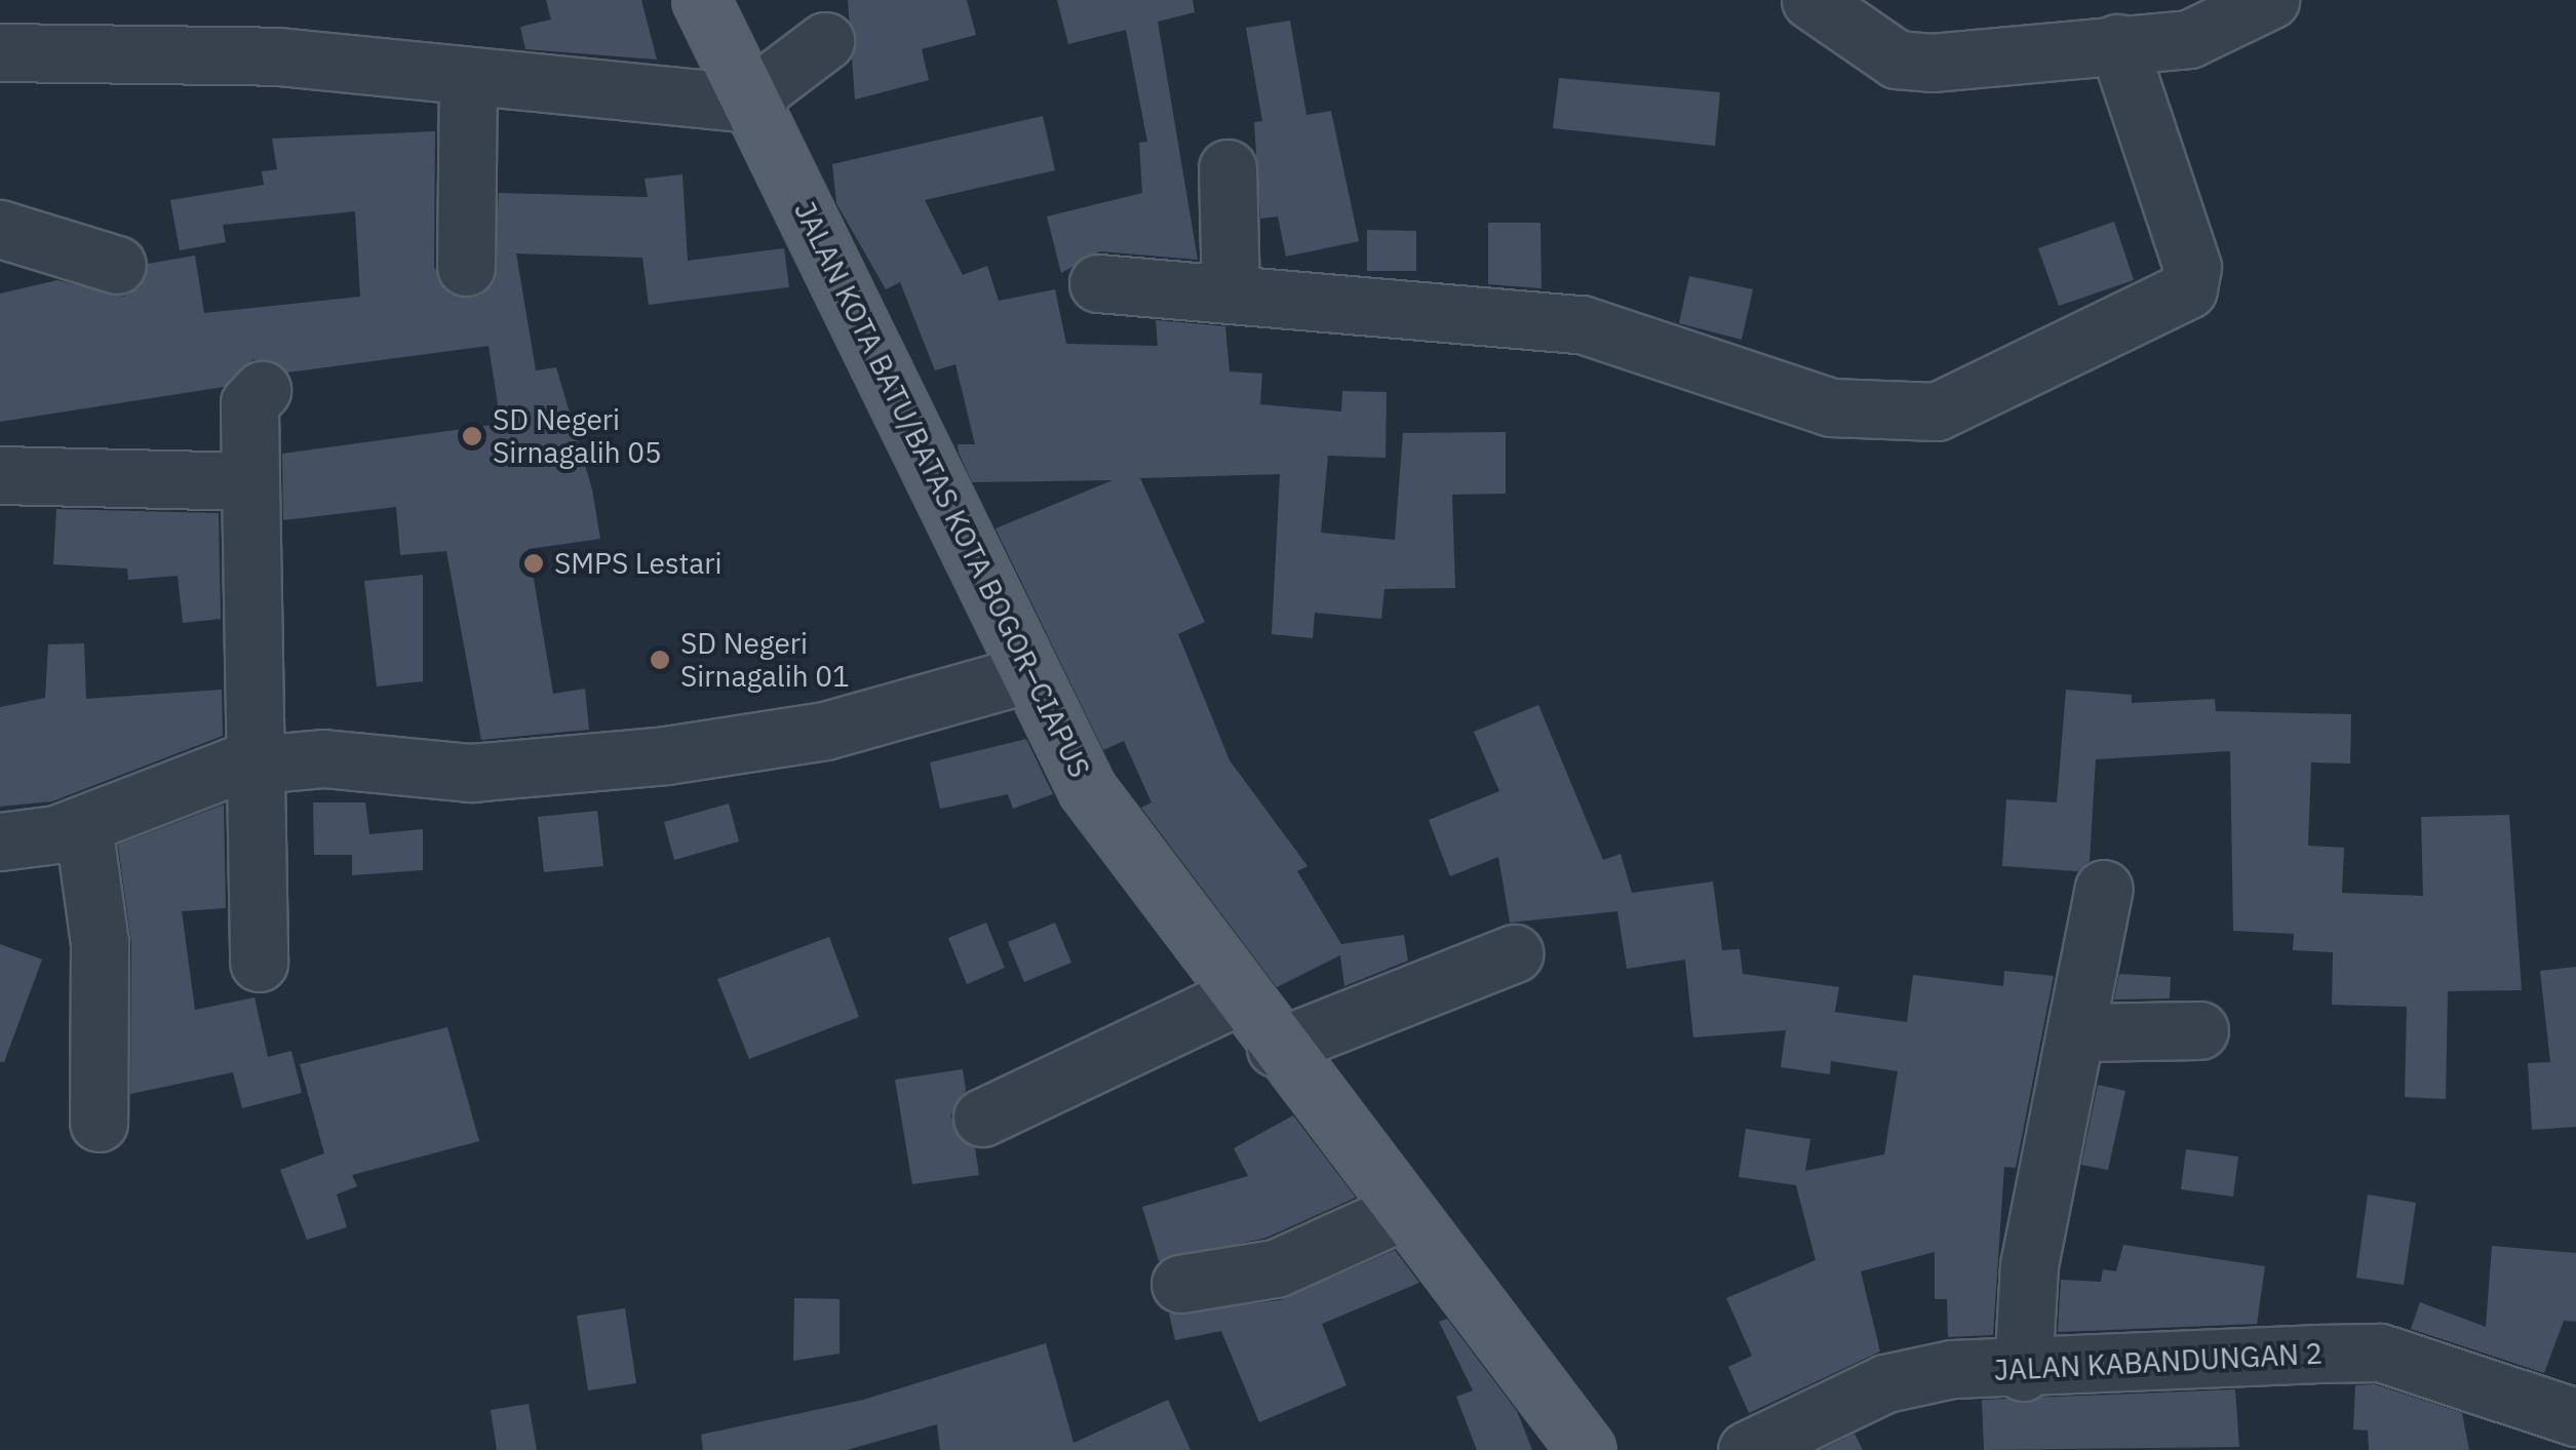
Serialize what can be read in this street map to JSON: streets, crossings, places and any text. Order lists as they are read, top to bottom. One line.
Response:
{"streets":{"main road":["JALAN KOTA BATU/BATAS KOTA BOGOR–CIAPUS"],"street":["JALAN KABANDUNGAN 2"]},"places":["SD Negeri Sirnagalih 05","SMPS Lestari","SD Negeri Sirnagalih 01"]}
